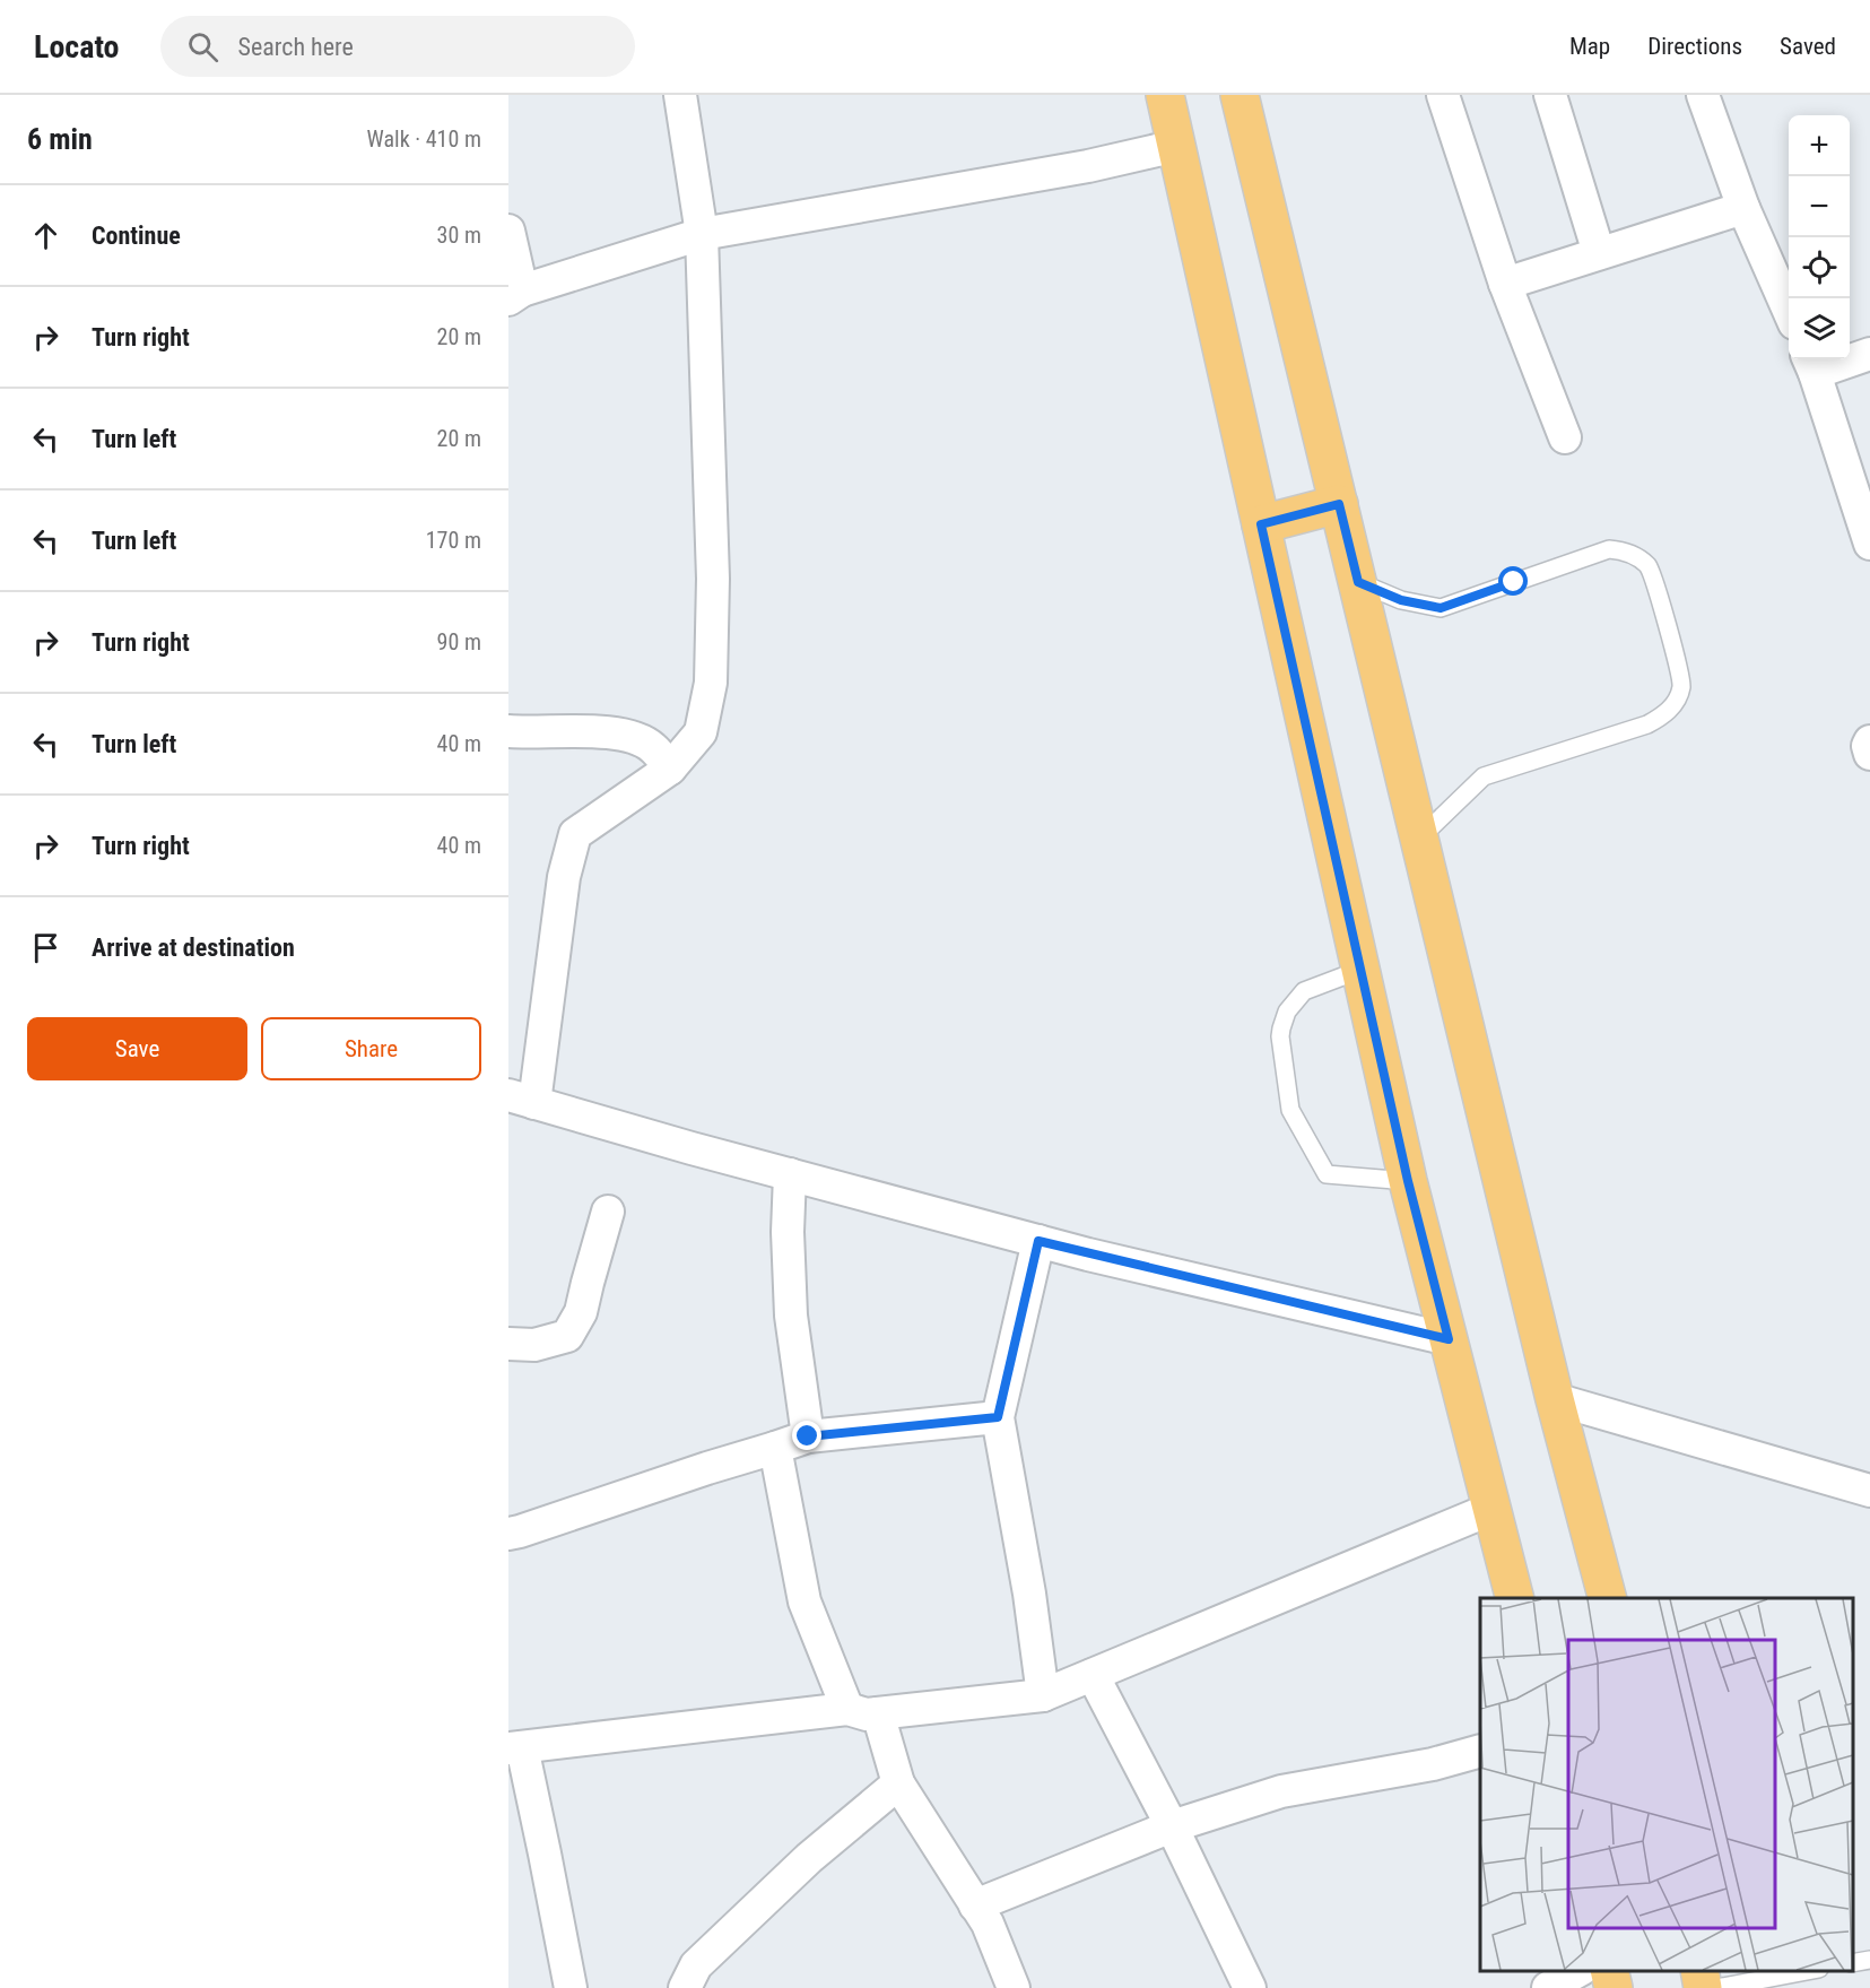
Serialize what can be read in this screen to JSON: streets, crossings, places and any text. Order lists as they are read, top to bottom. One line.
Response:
{"page":{"header":"Locato","search":"Search here","nav":["Map","Directions","Saved"],"heading":["6 min","Walk · 410 m"],"map_buttons":["+","−"],"list":[["Continue","30 m"],["Turn right","20 m"],["Turn left","20 m"],["Turn left","170 m"],["Turn right","90 m"],["Turn left","40 m"],["Turn right","40 m"],"Arrive at destination"],"buttons":["Save","Share"]}}
